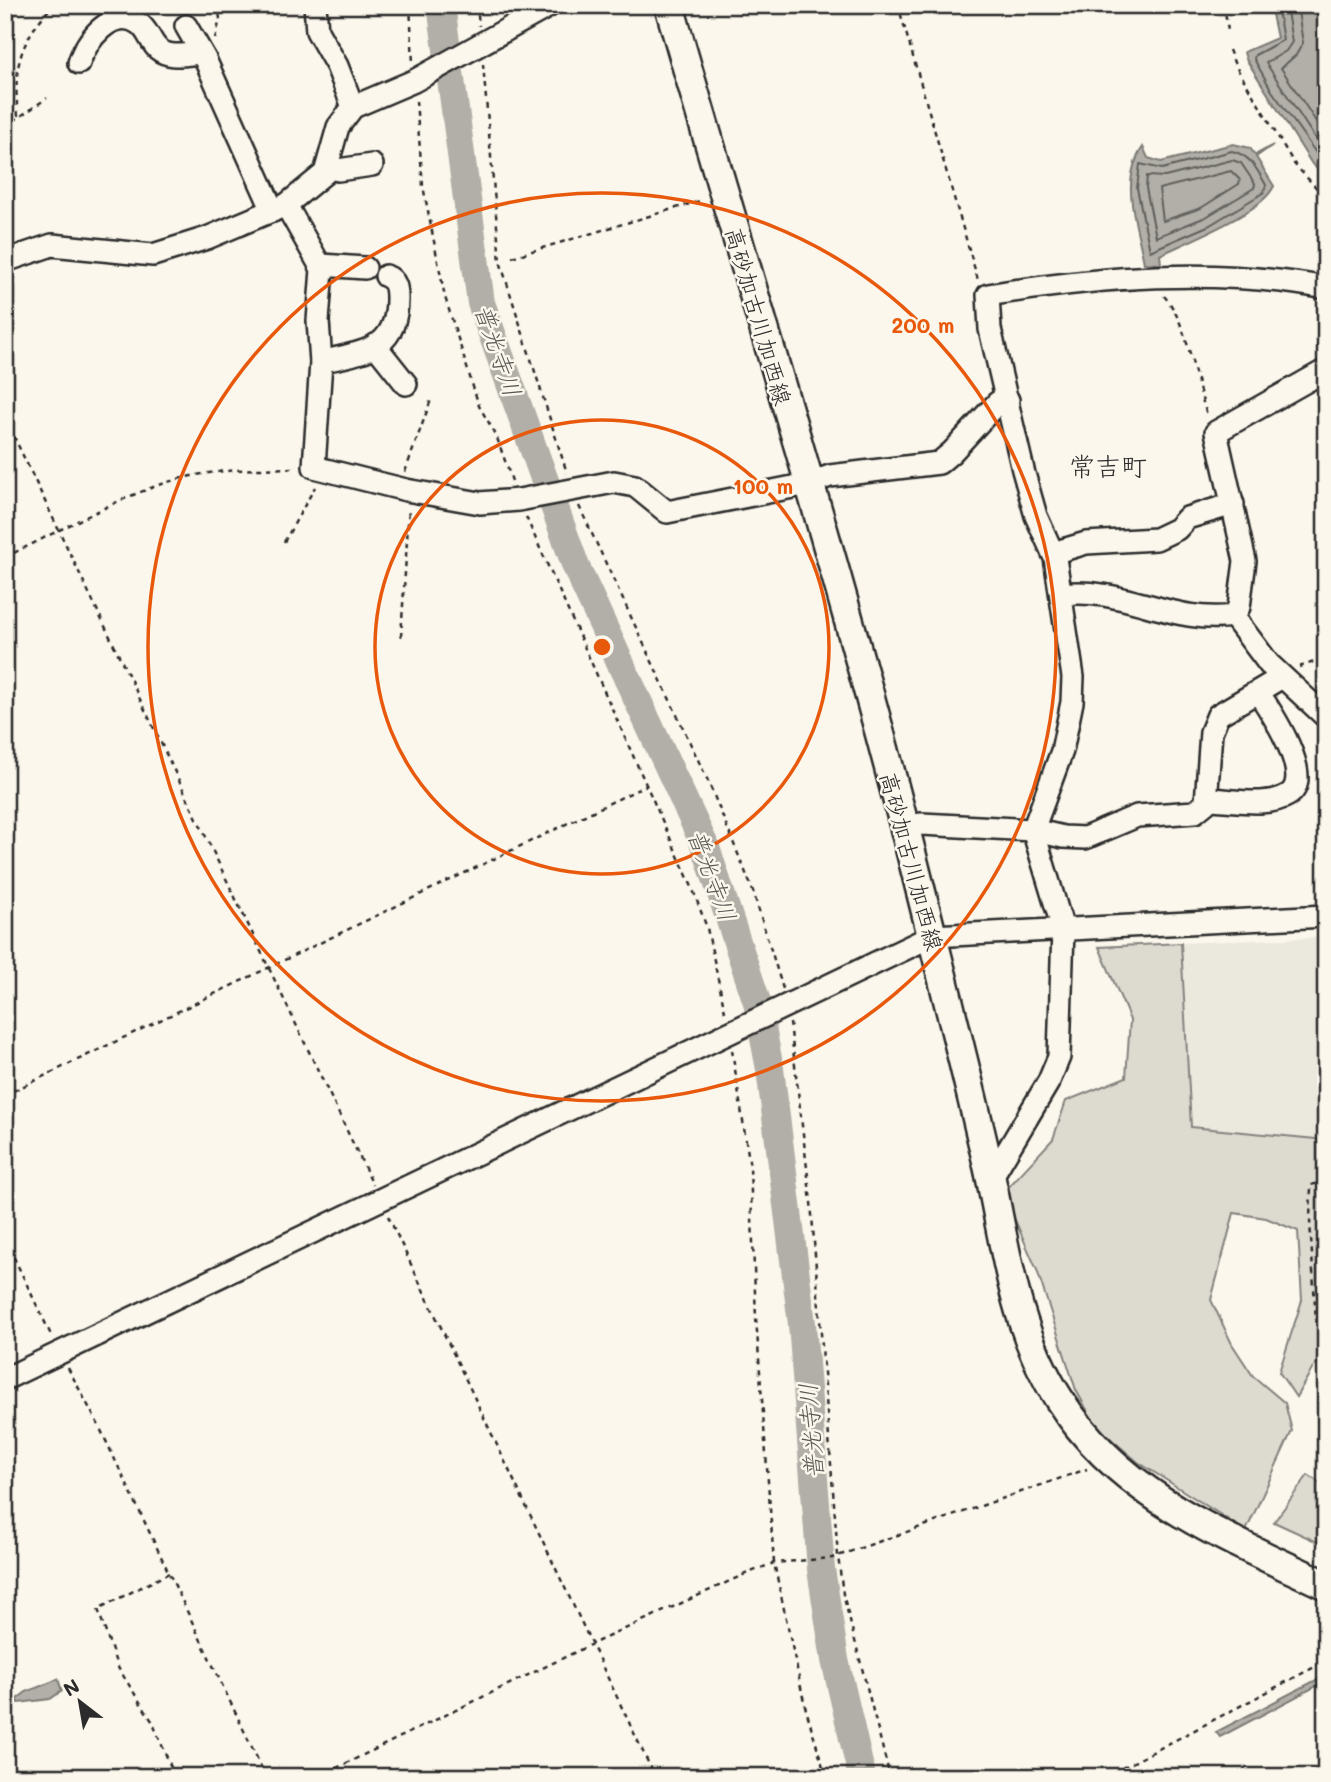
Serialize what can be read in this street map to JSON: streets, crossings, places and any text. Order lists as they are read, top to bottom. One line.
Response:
{"streets":{"main road":["高砂加古川加西線"]},"districts":["常吉町"],"water":["普光寺川"],"north":"top left","rings":["200 m","100 m"]}
